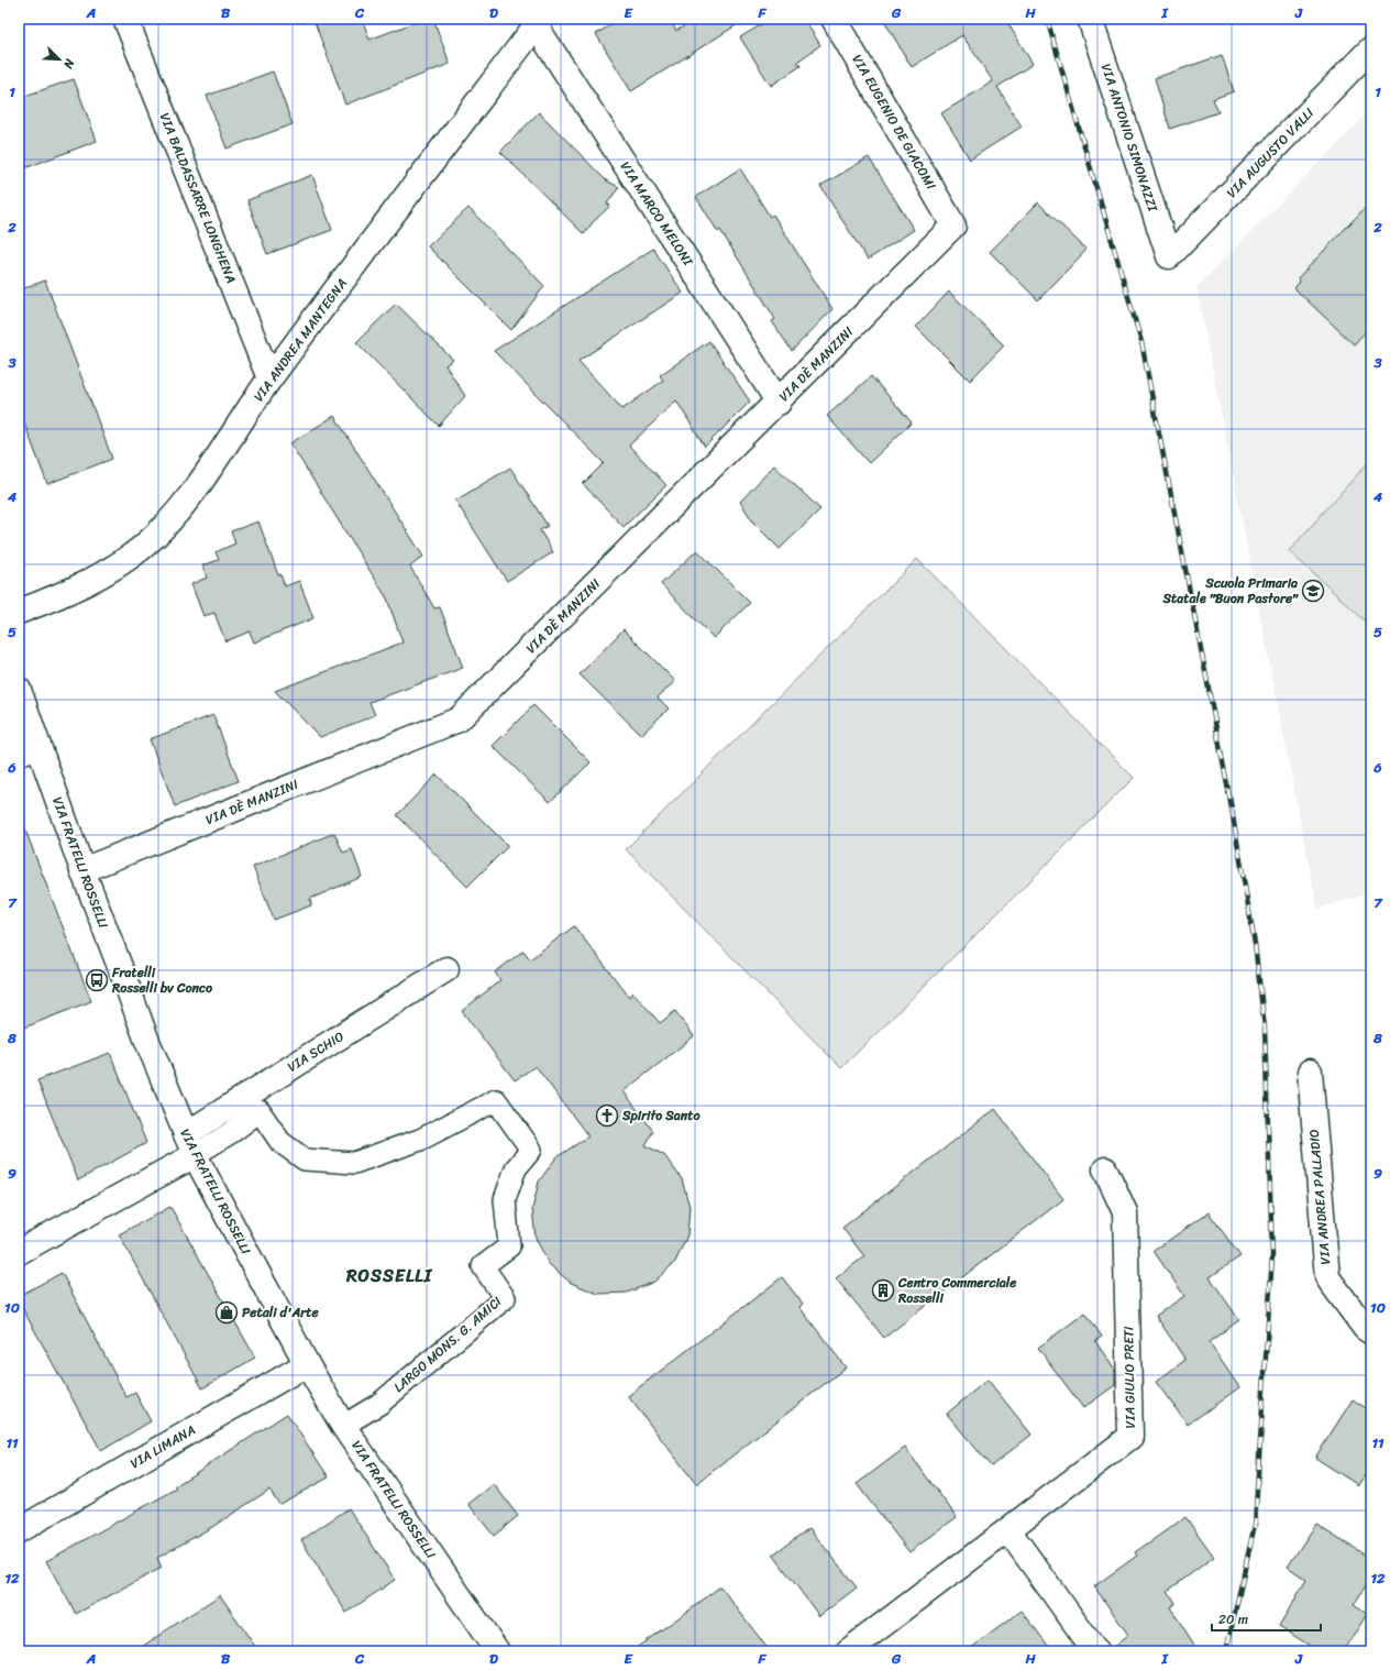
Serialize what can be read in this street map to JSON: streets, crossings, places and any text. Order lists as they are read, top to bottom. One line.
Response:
{"streets":{"street":["VIA EUGENIO DE GIACOMI","VIA ANTONIO SIMONAZZI","VIA AUGUSTO VALLI","VIA BALDASSARRE LONGHENA","VIA MARCO MELONI","VIA ANDREA MANTEGNA","VIA DÈ MANZINI","VIA FRATELLI ROSSELLI","VIA SCHIO","VIA ANDREA PALLADIO","VIA GIULIO PRETI","VIA LIMANA"],"lane":["LARGO MONS. G. AMICI"]},"crossings":[["VIA EUGENIO DE GIACOMI","VIA DÈ MANZINI"],["VIA ANTONIO SIMONAZZI","VIA AUGUSTO VALLI"],["VIA BALDASSARRE LONGHENA","VIA ANDREA MANTEGNA"],["VIA MARCO MELONI","VIA ANDREA MANTEGNA"],["VIA MARCO MELONI","VIA DÈ MANZINI"],["VIA DÈ MANZINI","VIA FRATELLI ROSSELLI"],["VIA FRATELLI ROSSELLI","VIA SCHIO"],["VIA FRATELLI ROSSELLI","LARGO MONS. G. AMICI"],["VIA FRATELLI ROSSELLI","VIA LIMANA"],["VIA SCHIO","LARGO MONS. G. AMICI"]],"districts":["ROSSELLI"],"places":{"school or university":["Scuola Primaria Statale \"Buon Pastore\""],"bus stop":["Fratelli Rosselli bv Conco"],"church":["Spirito Santo"],"building":["Centro Commerciale Rosselli"],"shop":["Petali d'Arte"]},"scale_bar":"20 m","north":"bottom right","grid":{"columns":["A","B","C","D","E","F","G","H","I","J"],"rows":["1","2","3","4","5","6","7","8","9","10","11","12"]}}
